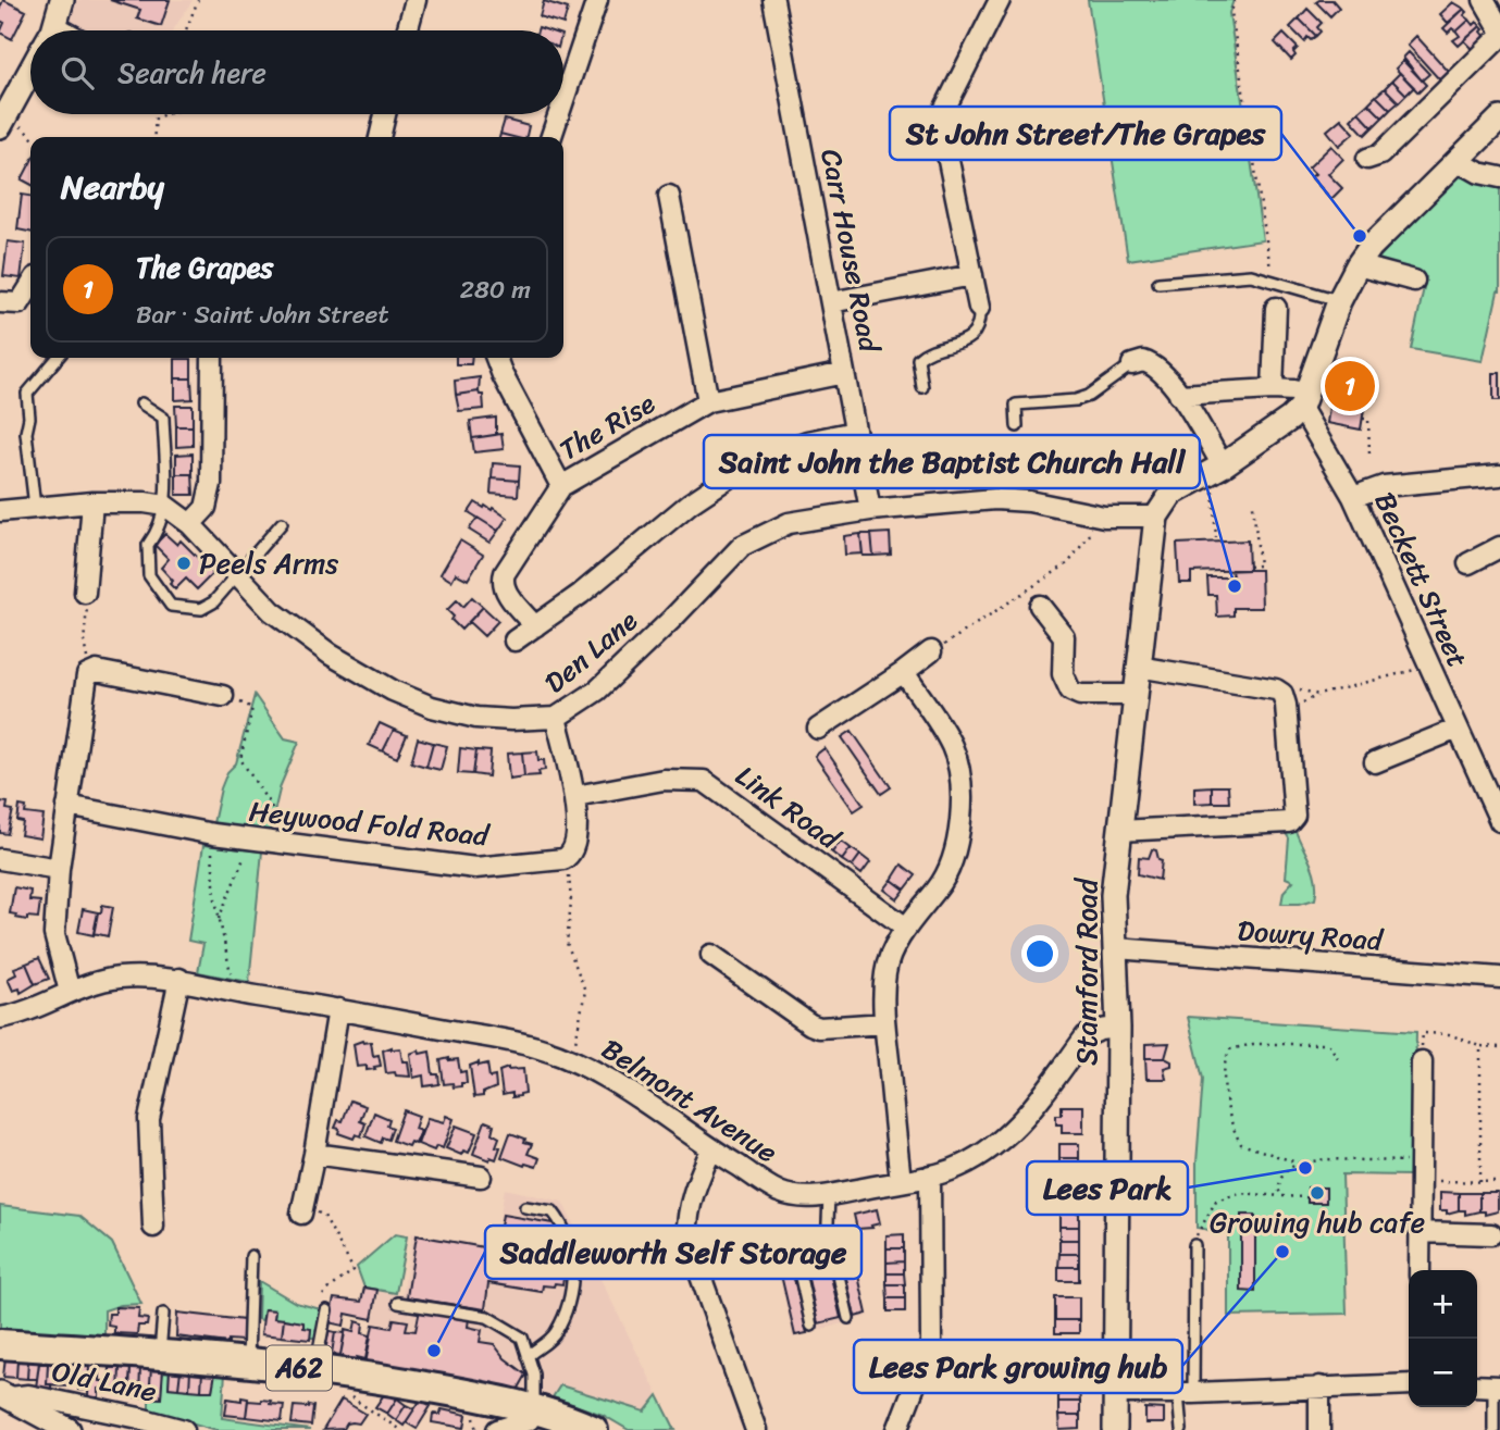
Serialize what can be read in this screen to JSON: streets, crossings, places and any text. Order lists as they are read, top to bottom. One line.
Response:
{"streets":{"main road":["A62"],"street":["Carr House Road","The Rise","Beckett Street","Den Lane","Link Road","Heywood Fold Road","Dowry Road","Stamford Road","Belmont Avenue","Old Lane"]},"crossings":[["Carr House Road","The Rise"],["Carr House Road","Den Lane"],["Den Lane","Stamford Road"],["Dowry Road","Stamford Road"],["Stamford Road","Belmont Avenue"]],"places":["St John Street/The Grapes","Peels Arms","Saint John the Baptist Church Hall","Lees Park","Growing hub cafe","Lees Park growing hub","Saddleworth Self Storage"],"page":{"search":"Search here","heading":"Nearby","list":[{"mark":"1","name":"The Grapes","note":"Bar · Saint John Street","value":"280 m"}],"pins":"1","map_buttons":["+","−"]}}
